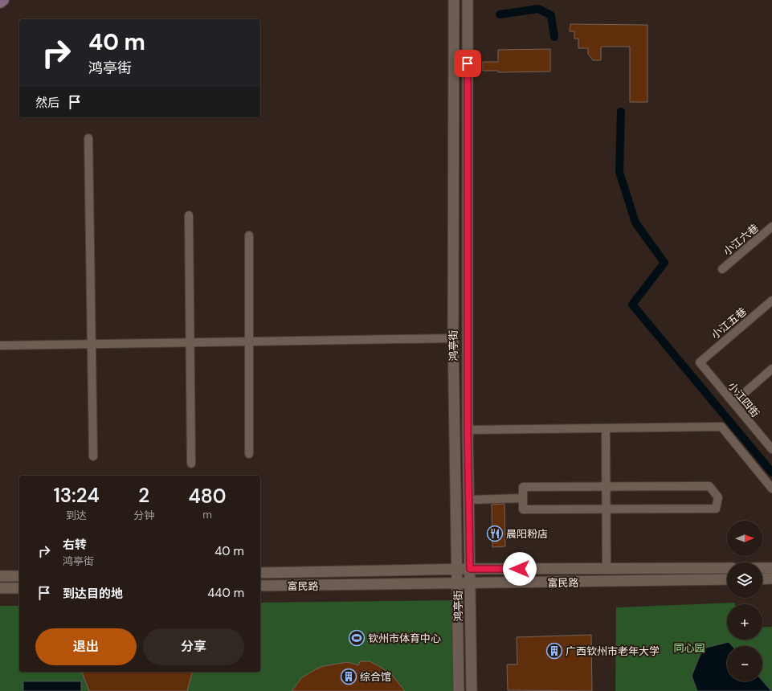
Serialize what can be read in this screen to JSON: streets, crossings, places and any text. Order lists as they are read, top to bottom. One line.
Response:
{"streets":{"street":["小江六巷","小江五巷","鸿亭街","小江四街","富民路"]},"crossings":[["小江五巷","小江四街"],["鸿亭街","富民路"]],"parks":["同心园"],"places":{"restaurant":["晨阳粉店"],"sports":["钦州市体育中心"],"building":["广西钦州市老年大学","综合馆"]},"north":"right","page":{"turn":["40 m","鸿亭街"],"then":"然后","eta":["13:24","到达","2","分钟","480","m"],"map_buttons":["+","−"],"list":[{"name":"右转","note":"鸿亭街","value":"40 m"},{"name":"到达目的地","value":"440 m"}],"buttons":["退出","分享"]}}
